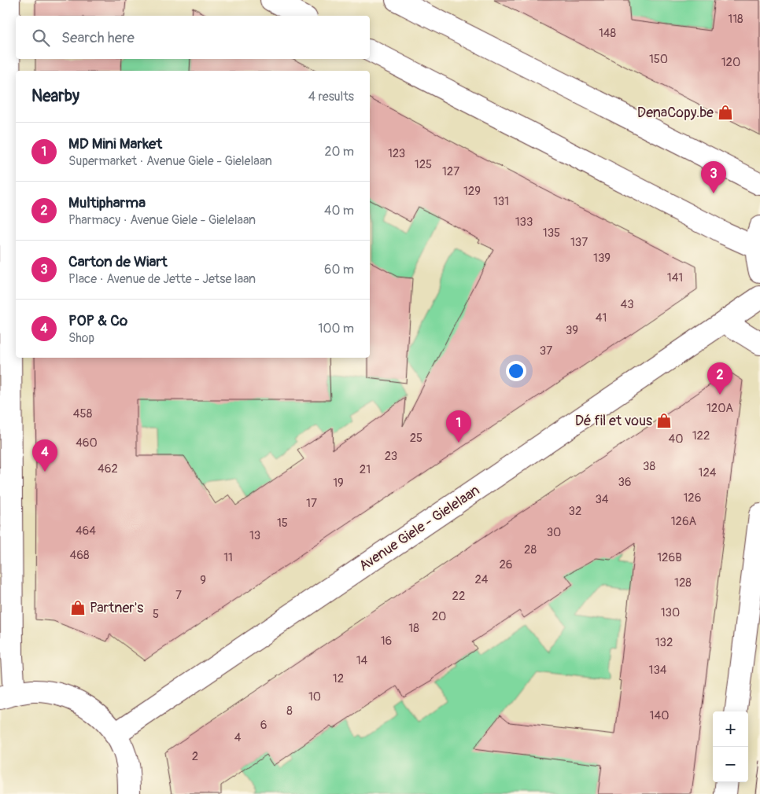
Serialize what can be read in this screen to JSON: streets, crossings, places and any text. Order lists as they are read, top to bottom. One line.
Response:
{"streets":{"street":["Avenue Giele - Gielelaan"]},"places":{"shop":["DenaCopy.be","Dé fil et vous","Partner's"]},"house_numbers":["118","148","150","120","123","125","127","129","131","133","135","137","139","141","43","41","39","37","120A","458","122","25","40","460","23","38","462","21","124","36","19","126","34","17","32","126A","15","464","30","13","28","468","11","126B","26","24","9","128","7","22","130","5","20","18","16","132","14","134","12","10","8","140","6","4","2"],"page":{"search":"Search here","heading":["Nearby","4 results"],"list":[{"mark":"1","name":"MD Mini Market","note":"Supermarket · Avenue Giele - Gielelaan","value":"20 m"},{"mark":"2","name":"Multipharma","note":"Pharmacy · Avenue Giele - Gielelaan","value":"40 m"},{"mark":"3","name":"Carton de Wiart","note":"Place · Avenue de Jette - Jetse laan","value":"60 m"},{"mark":"4","name":"POP & Co","note":"Shop","value":"100 m"}],"pins":["3","2","1","4"],"map_buttons":["+","−"]}}
